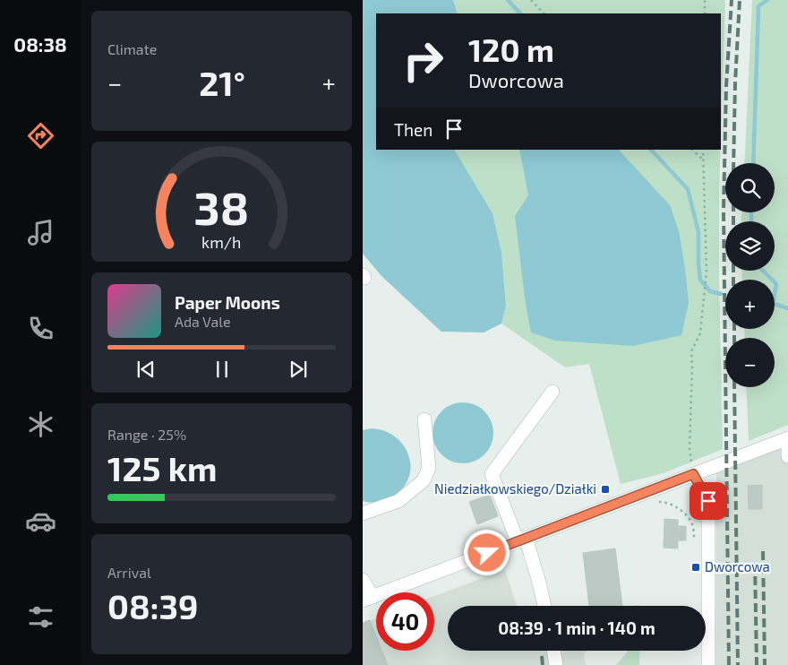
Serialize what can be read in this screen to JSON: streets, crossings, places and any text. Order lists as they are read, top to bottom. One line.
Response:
{"places":{"transit":["Niedziałkowskiego/Działki","Dworcowa"]},"page":{"tabs":"08:38","tile":["Climate",["Range · 25%","125 km"],["Arrival","08:39"]],"turn":["120 m","Dworcowa"],"heat":["−","21°","+"],"then":"Then","map_buttons":["+","−"],"song":["Paper Moons","Ada Vale"],"limit":"40","trip":"08:39 · 1 min · 140 m","gauge":["38","km/h"]}}
